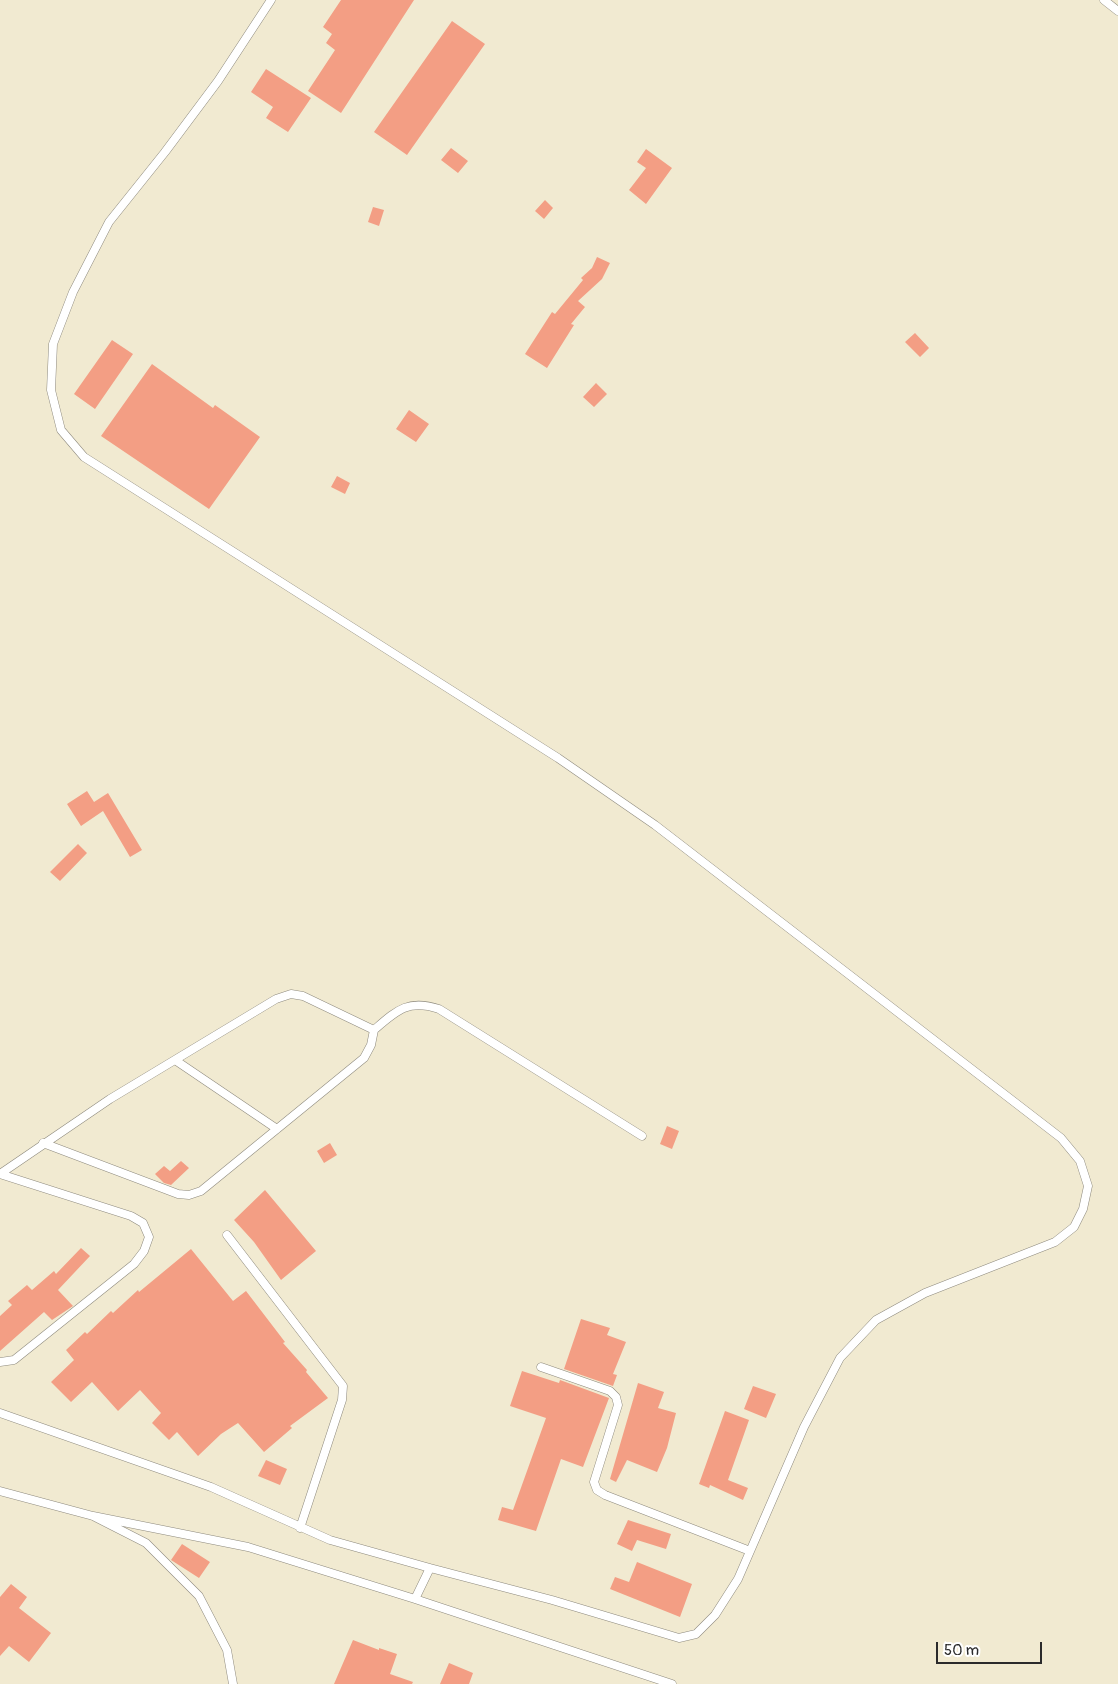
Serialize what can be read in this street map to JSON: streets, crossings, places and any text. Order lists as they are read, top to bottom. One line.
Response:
{"scale_bar":"50 m"}
